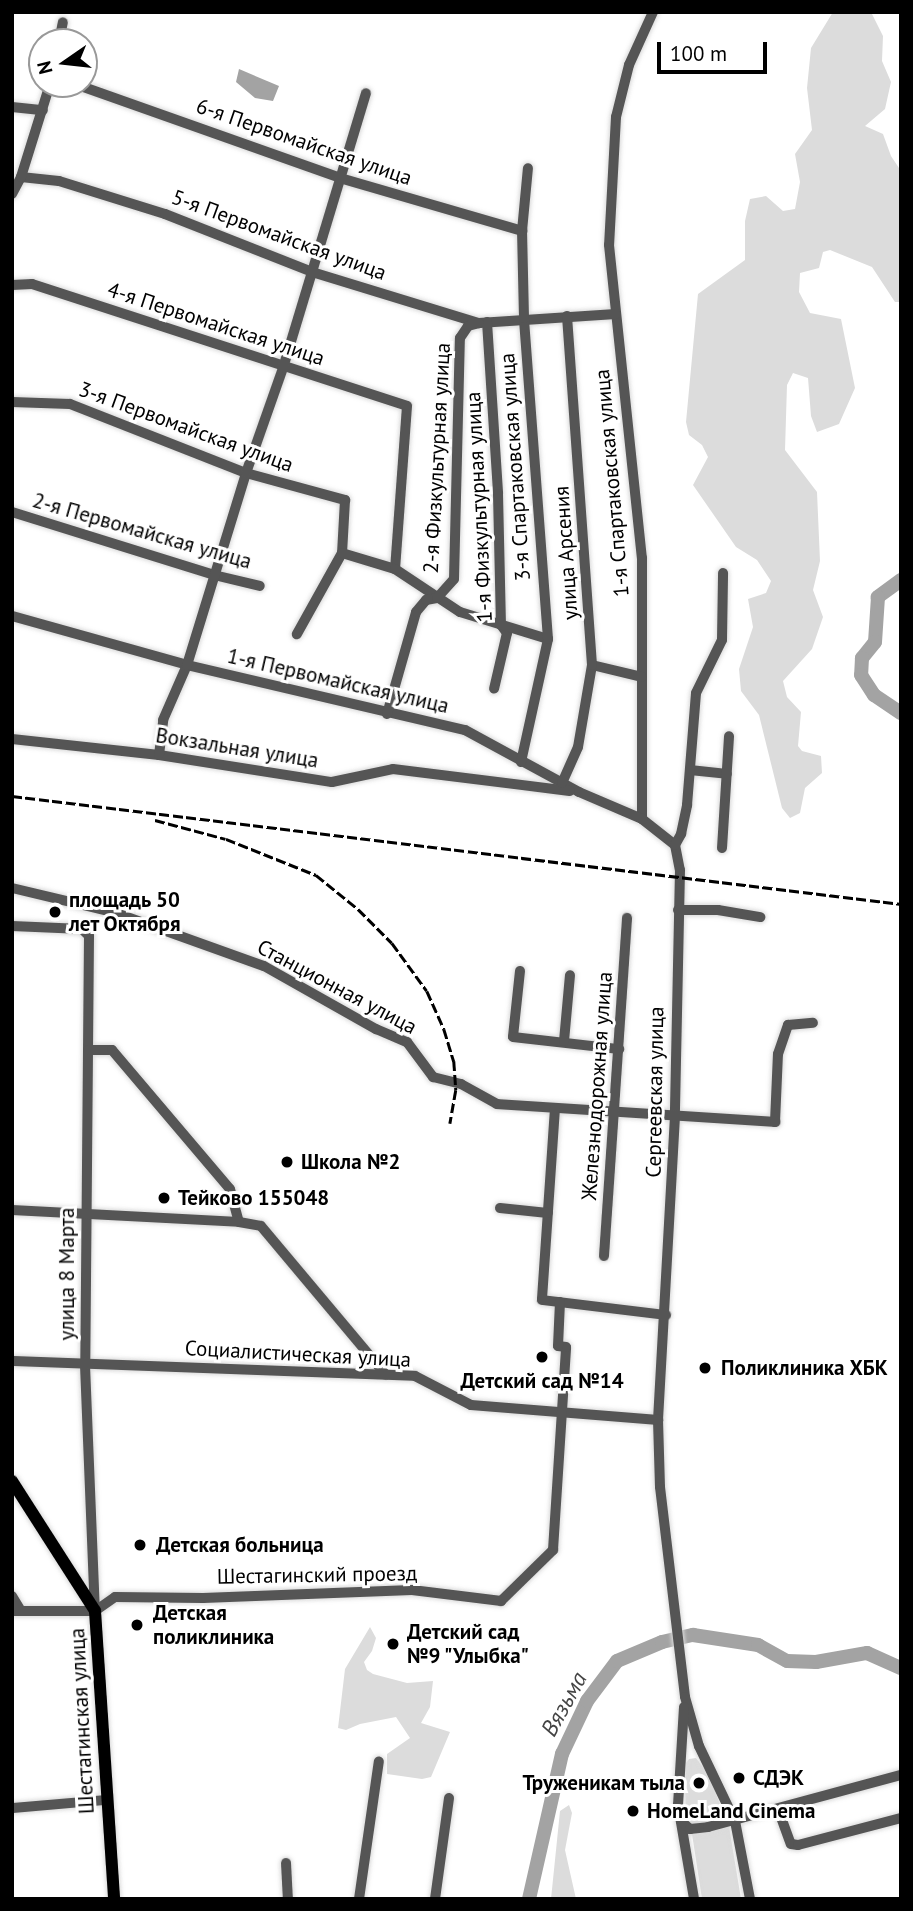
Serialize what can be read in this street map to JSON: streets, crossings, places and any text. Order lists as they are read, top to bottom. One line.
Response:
{"streets":{"main road":["Шестагинская улица"],"street":["6-я Первомайская улица","5-я Первомайская улица","4-я Первомайская улица","3-я Первомайская улица","2-я Физкультурная улица","3-я Спартаковская улица","1-я Спартаковская улица","1-я Физкультурная улица","2-я Первомайская улица","улица Арсения","1-я Первомайская улица","Вокзальная улица","Станционная улица","Железнодорожная улица","Сергеевская улица","улица 8 Марта","Социалистическая улица","Шестагинский проезд"]},"crossings":[["6-я Первомайская улица","3-я Спартаковская улица"],["5-я Первомайская улица","2-я Физкультурная улица"],["5-я Первомайская улица","3-я Спартаковская улица"],["5-я Первомайская улица","1-я Спартаковская улица"],["5-я Первомайская улица","1-я Физкультурная улица"],["5-я Первомайская улица","улица Арсения"],["2-я Физкультурная улица","1-я Физкультурная улица"],["3-я Спартаковская улица","1-я Первомайская улица"],["1-я Спартаковская улица","1-я Первомайская улица"],["улица Арсения","1-я Первомайская улица"],["1-я Первомайская улица","Вокзальная улица"],["Станционная улица","Железнодорожная улица"],["Станционная улица","Сергеевская улица"],["Сергеевская улица","Социалистическая улица"],["улица 8 Марта","Социалистическая улица"],["улица 8 Марта","Шестагинский проезд"],["улица 8 Марта","Шестагинская улица"],["Социалистическая улица","Шестагинский проезд"],["Шестагинский проезд","Шестагинская улица"]],"water":["Вязьма"],"places":["площадь 50 лет Октября","Школа №2","Тейково 155048","Детский сад №14","Поликлиника ХБК","Детская больница","Детская поликлиника","Детский сад №9 \"Улыбка\"","СДЭК","Труженикам тыла","HomeLand Cinema"],"scale_bar":"100 m","north":"left"}
